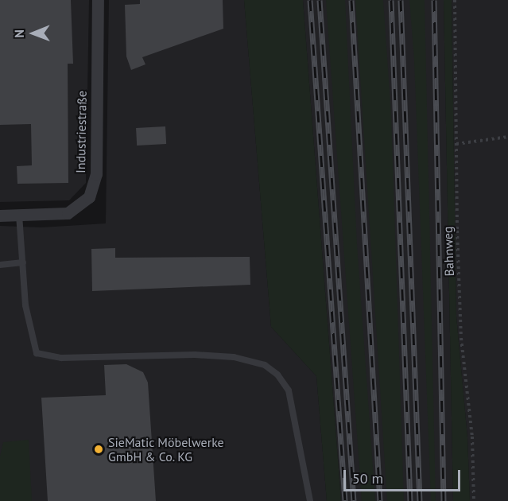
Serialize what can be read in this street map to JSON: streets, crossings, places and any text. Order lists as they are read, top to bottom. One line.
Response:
{"streets":{"street":["Industriestraße"],"path":["Bahnweg"]},"places":["SieMatic Möbelwerke GmbH & Co. KG"],"scale_bar":"50 m","north":"left"}
